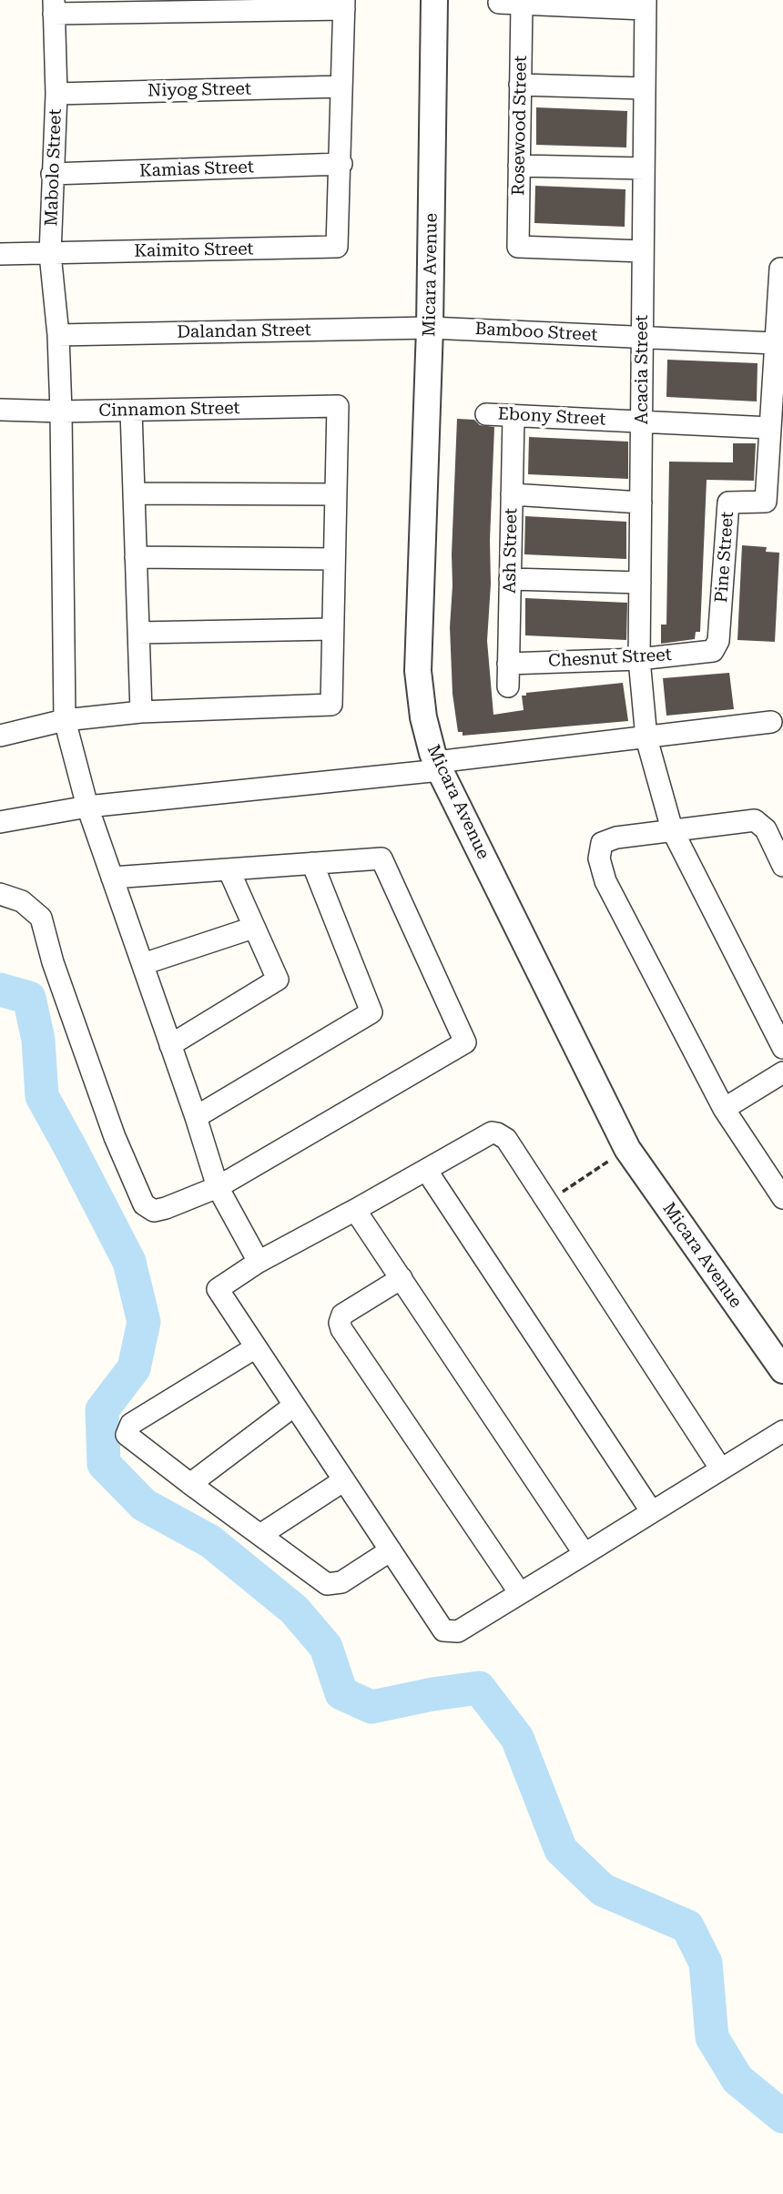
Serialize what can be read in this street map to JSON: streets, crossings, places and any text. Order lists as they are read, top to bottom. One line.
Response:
{"streets":{"street":["Niyog Street","Rosewood Street","Mabolo Street","Kamias Street","Kaimito Street","Micara Avenue","Dalandan Street","Bamboo Street","Acacia Street","Cinnamon Street","Ebony Street","Ash Street","Pine Street","Chesnut Street"]},"crossings":[["Niyog Street","Mabolo Street"],["Rosewood Street","Acacia Street"],["Mabolo Street","Kamias Street"],["Mabolo Street","Kaimito Street"],["Mabolo Street","Dalandan Street"],["Mabolo Street","Cinnamon Street"],["Kamias Street","Kaimito Street"],["Micara Avenue","Dalandan Street"],["Micara Avenue","Bamboo Street"],["Dalandan Street","Bamboo Street"],["Bamboo Street","Acacia Street"],["Bamboo Street","Pine Street"],["Acacia Street","Ebony Street"],["Acacia Street","Chesnut Street"],["Ebony Street","Ash Street"],["Ebony Street","Pine Street"],["Ash Street","Chesnut Street"],["Pine Street","Chesnut Street"]]}
